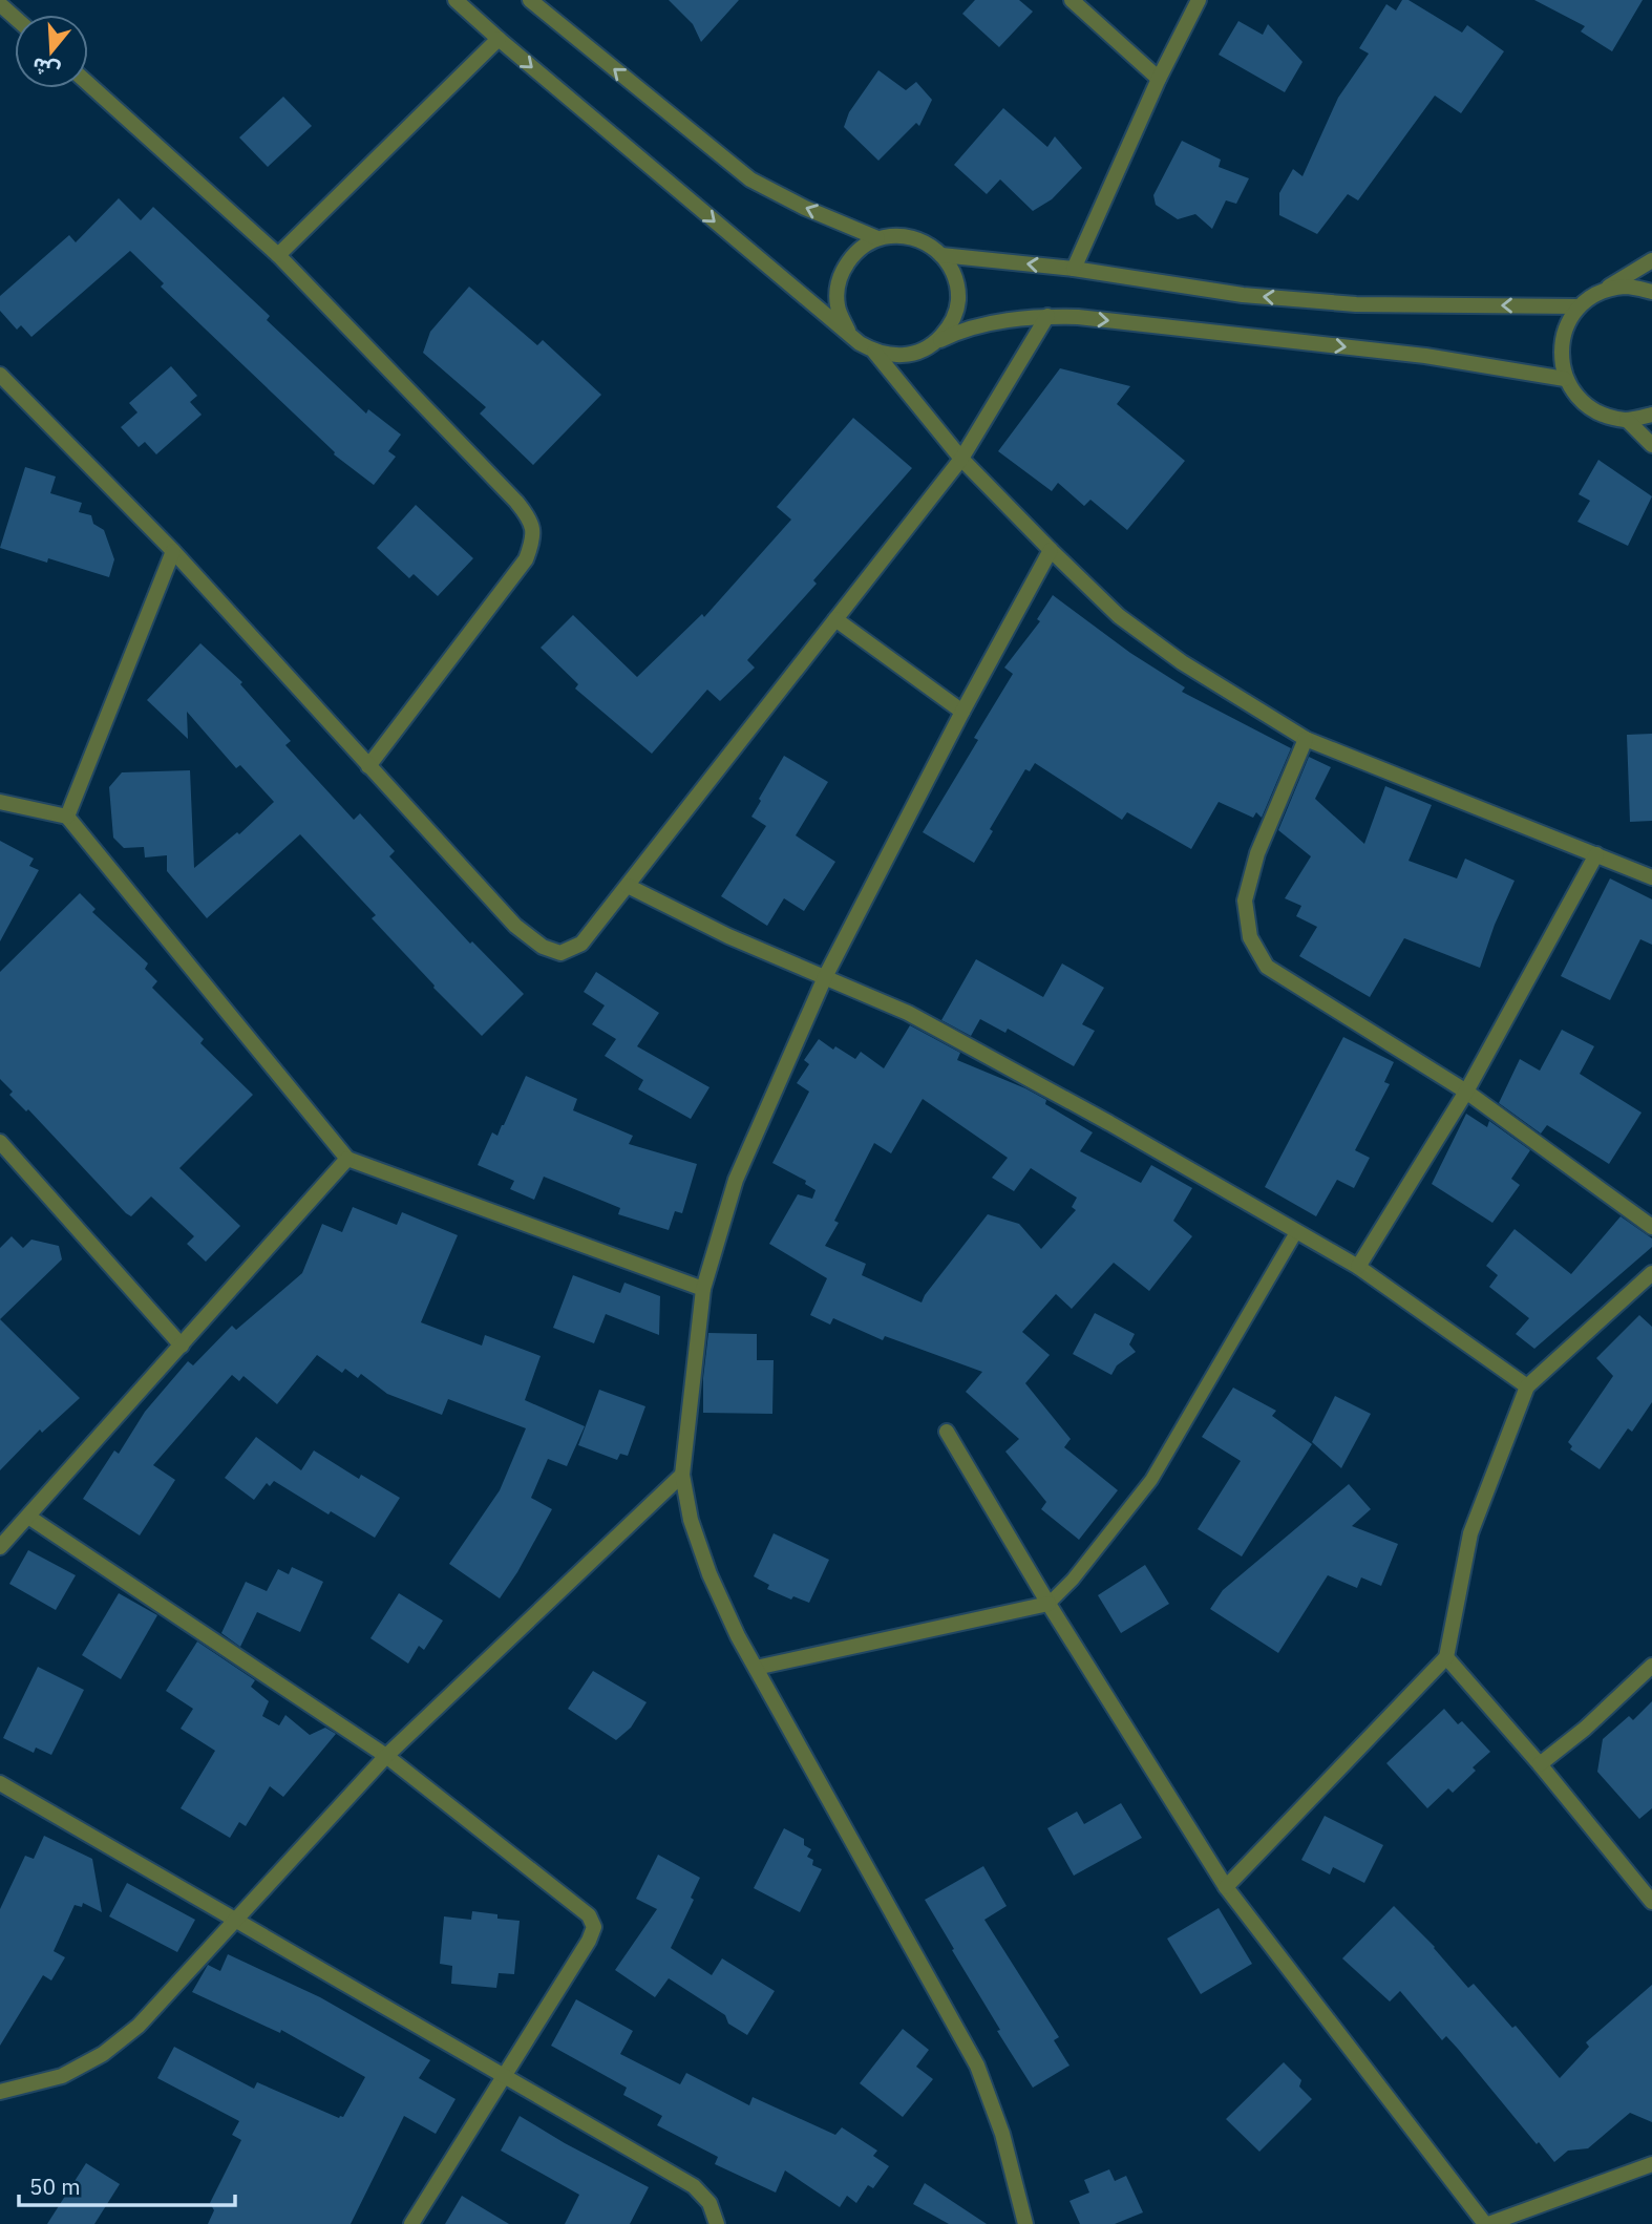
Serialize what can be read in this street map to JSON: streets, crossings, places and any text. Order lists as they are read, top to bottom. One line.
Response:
{"scale_bar":"50 m","north":"bottom"}
